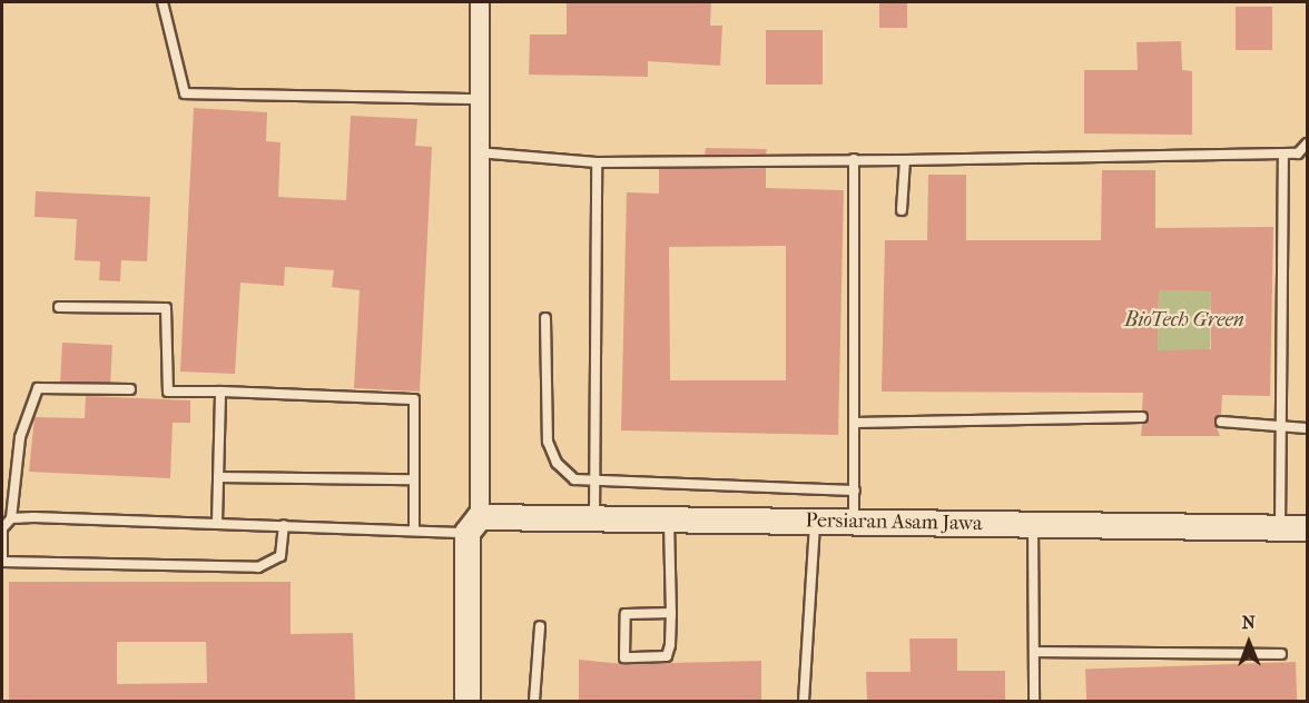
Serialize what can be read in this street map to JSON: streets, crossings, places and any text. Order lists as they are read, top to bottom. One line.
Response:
{"streets":{"street":["Persiaran Asam Jawa"]},"parks":["BioTech Green"],"north":"top"}
